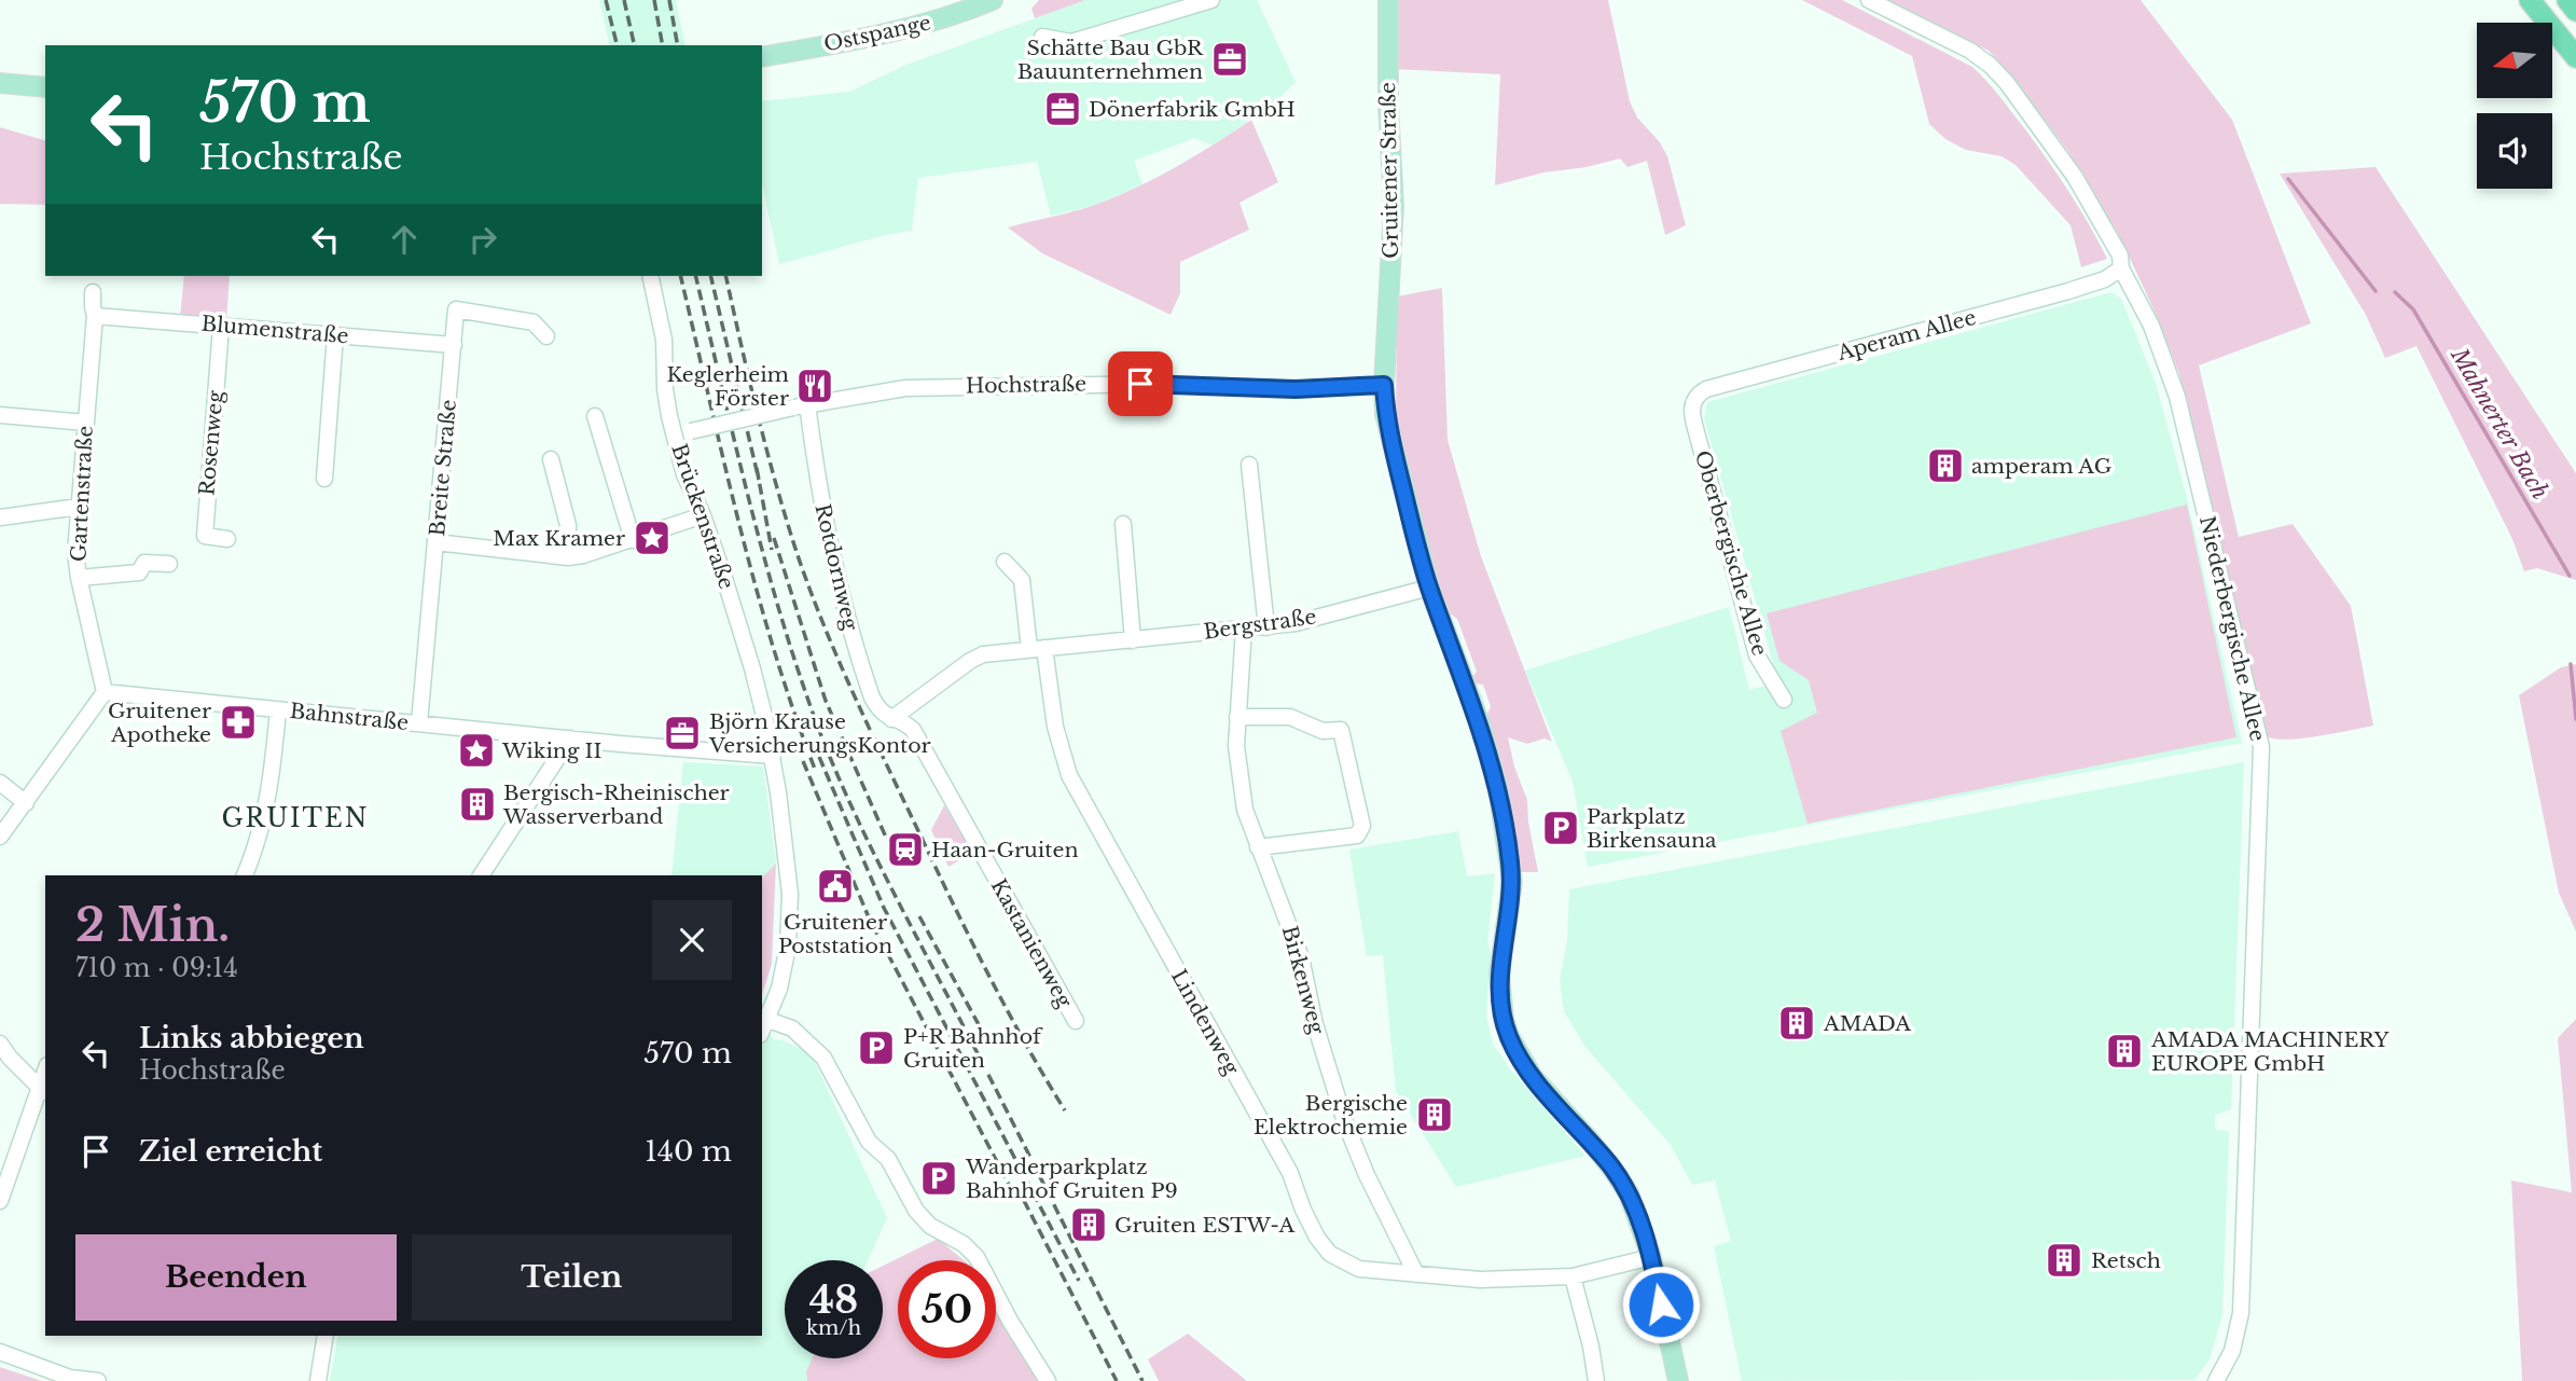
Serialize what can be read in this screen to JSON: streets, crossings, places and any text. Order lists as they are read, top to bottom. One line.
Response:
{"streets":{"main road":["Ostspange","Gruitener Straße"],"street":["Blumenstraße","Aperam Allee","Hochstraße","Rosenweg","Breite Straße","Gartenstraße","Brückenstraße","Oberbergische Allee","Rotdornweg","Bergstraße","Niederbergische Allee","Bahnstraße","Kastanienweg","Birkenweg","Lindenweg"]},"crossings":[["Gruitener Straße","Hochstraße"],["Gruitener Straße","Bergstraße"],["Gruitener Straße","Lindenweg"],["Blumenstraße","Rosenweg"],["Blumenstraße","Breite Straße"],["Blumenstraße","Gartenstraße"],["Aperam Allee","Oberbergische Allee"],["Aperam Allee","Niederbergische Allee"],["Hochstraße","Brückenstraße"],["Hochstraße","Rotdornweg"],["Breite Straße","Bahnstraße"],["Gartenstraße","Bahnstraße"],["Brückenstraße","Bahnstraße"],["Rotdornweg","Bergstraße"],["Rotdornweg","Kastanienweg"],["Bergstraße","Kastanienweg"],["Bergstraße","Birkenweg"],["Bergstraße","Lindenweg"],["Birkenweg","Lindenweg"]],"districts":["GRUITEN"],"water":["Mahnerter Bach"],"places":{"office":["Schätte Bau GbR Bauunternehmen","Dönerfabrik GmbH","Björn Krause VersicherungsKontor"],"restaurant":["Keglerheim Förster"],"building":["amperam AG","Bergisch-Rheinischer Wasserverband","AMADA","AMADA MACHINERY EUROPE GmbH","Bergische Elektrochemie","Gruiten ESTW-A","Retsch"],"place":["Max Kramer","Wiking II"],"pharmacy":["Gruitener Apotheke"],"parking":["Parkplatz Birkensauna","P+R Bahnhof Gruiten","Wanderparkplatz Bahnhof Gruiten P9"],"station":["Haan-Gruiten"],"public building":["Gruitener Poststation"]},"north":"left","page":{"turn":["570 m","Hochstraße"],"heading":["2 Min.","710 m · 09:14"],"list":[{"name":"Links abbiegen","note":"Hochstraße","value":"570 m"},{"name":"Ziel erreicht","value":"140 m"}],"buttons":["Beenden","Teilen"],"speed":"48 km/h","limit":"50"}}
